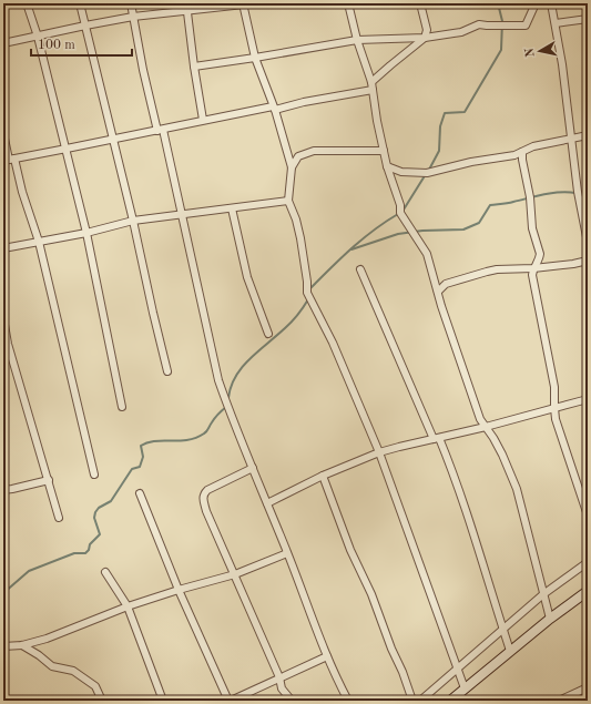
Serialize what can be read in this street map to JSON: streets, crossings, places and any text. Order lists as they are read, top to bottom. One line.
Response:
{"scale_bar":"100 m","north":"left"}
